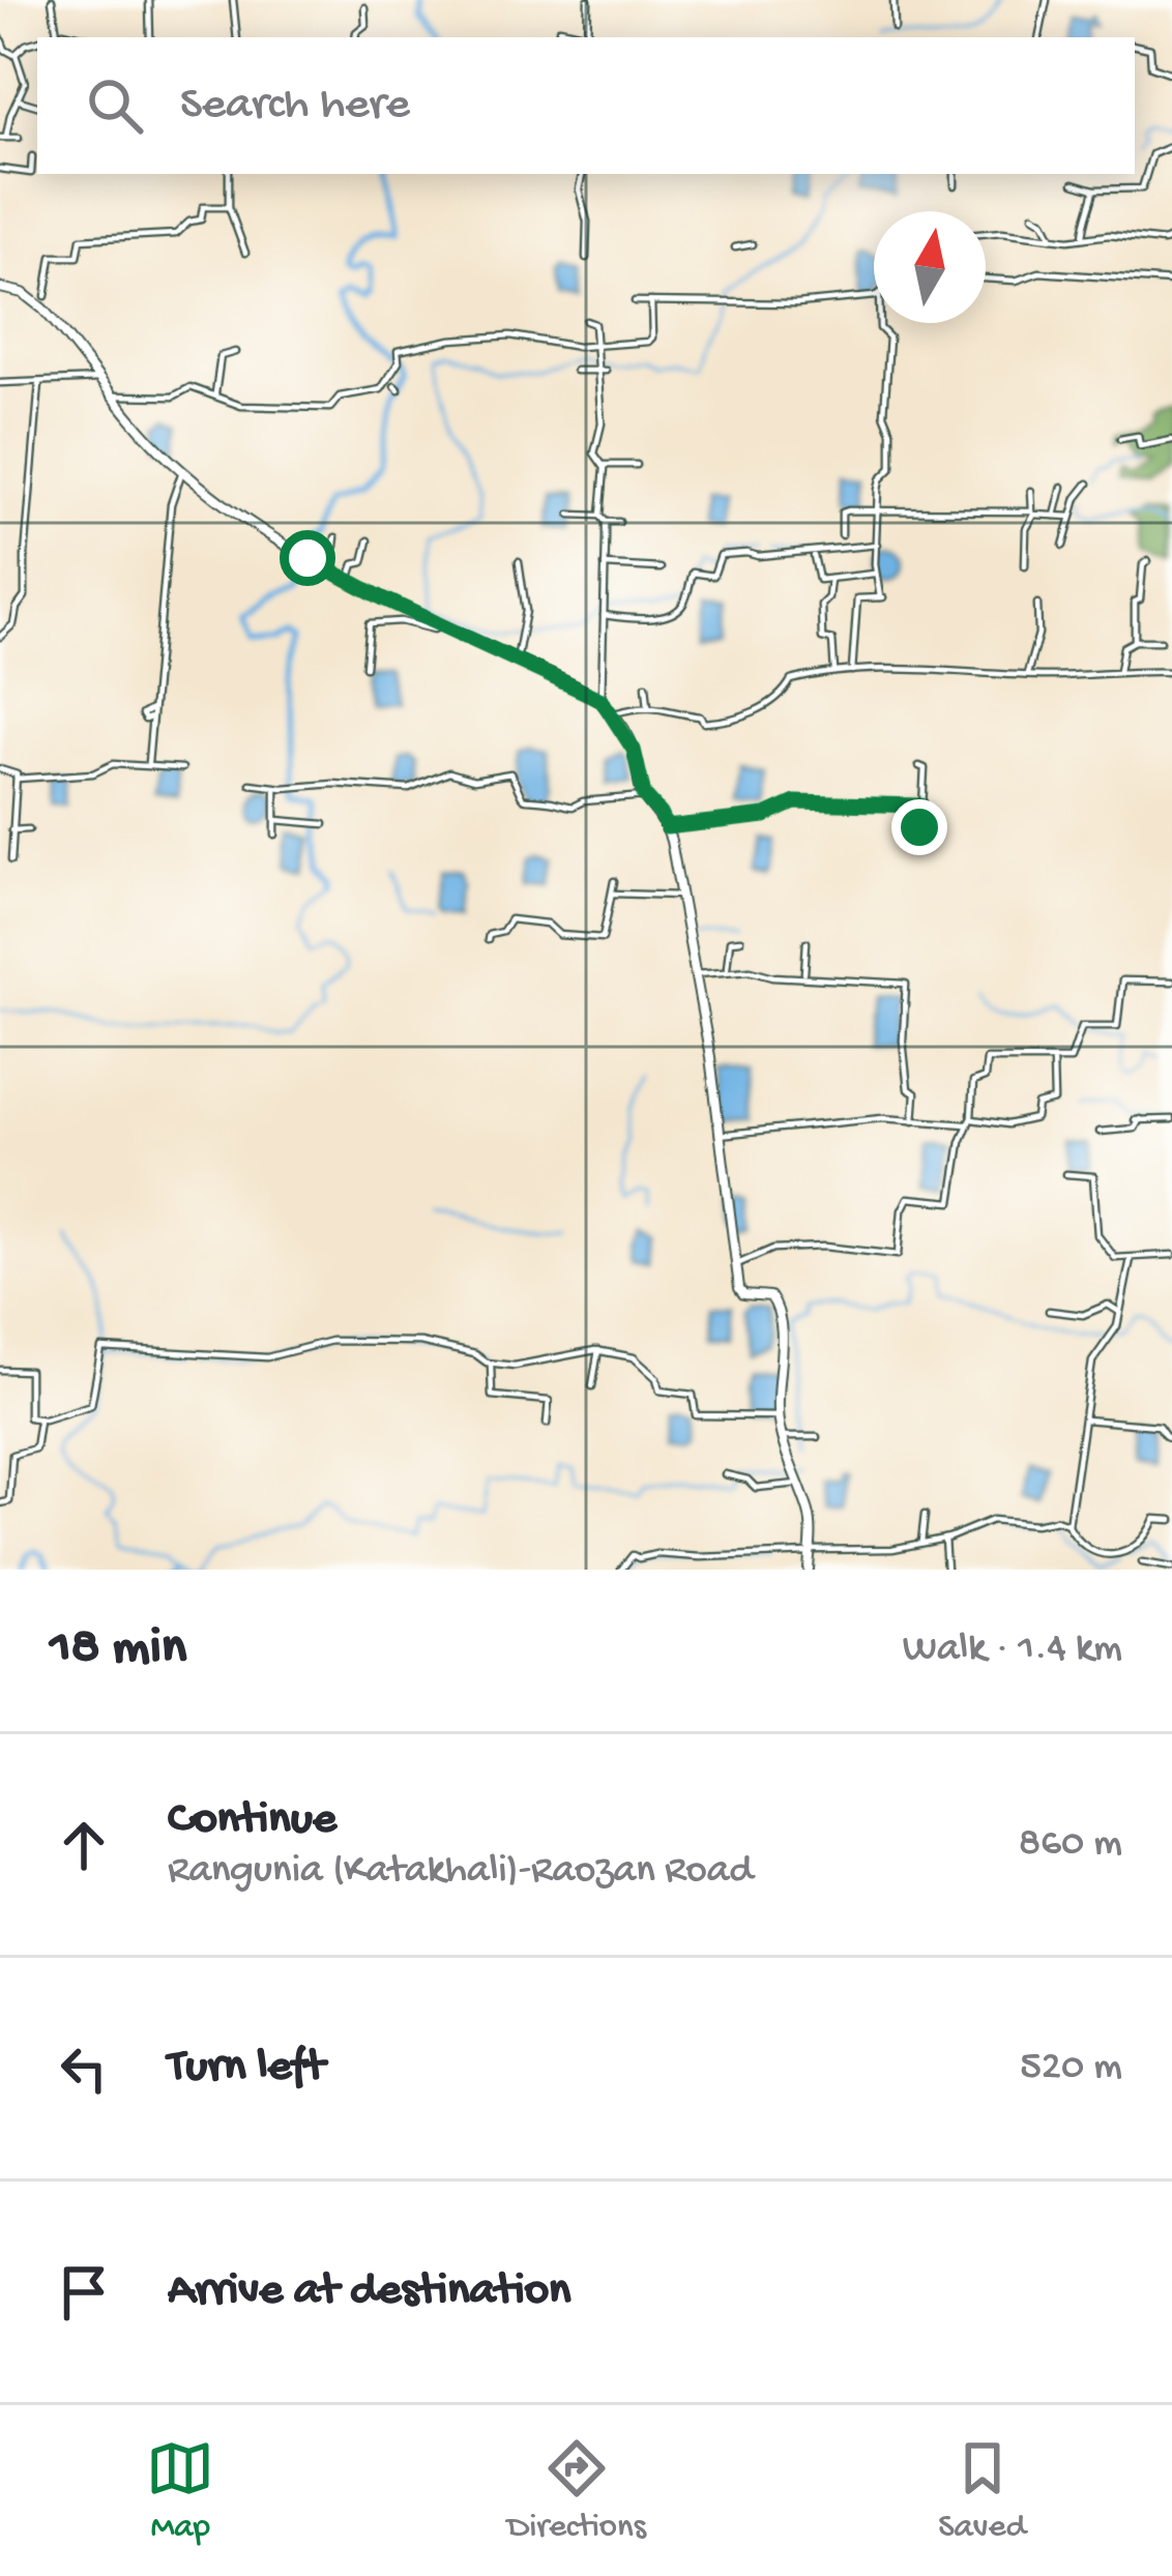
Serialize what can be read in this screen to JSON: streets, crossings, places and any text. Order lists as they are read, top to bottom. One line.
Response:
{"north":"top","page":{"search":"Search here","heading":["18 min","Walk · 1.4 km"],"list":[["Continue","Rangunia (Katakhali)-Raozan Road","860 m"],["Turn left","520 m"],"Arrive at destination"],"nav":["Map","Directions","Saved"]}}
